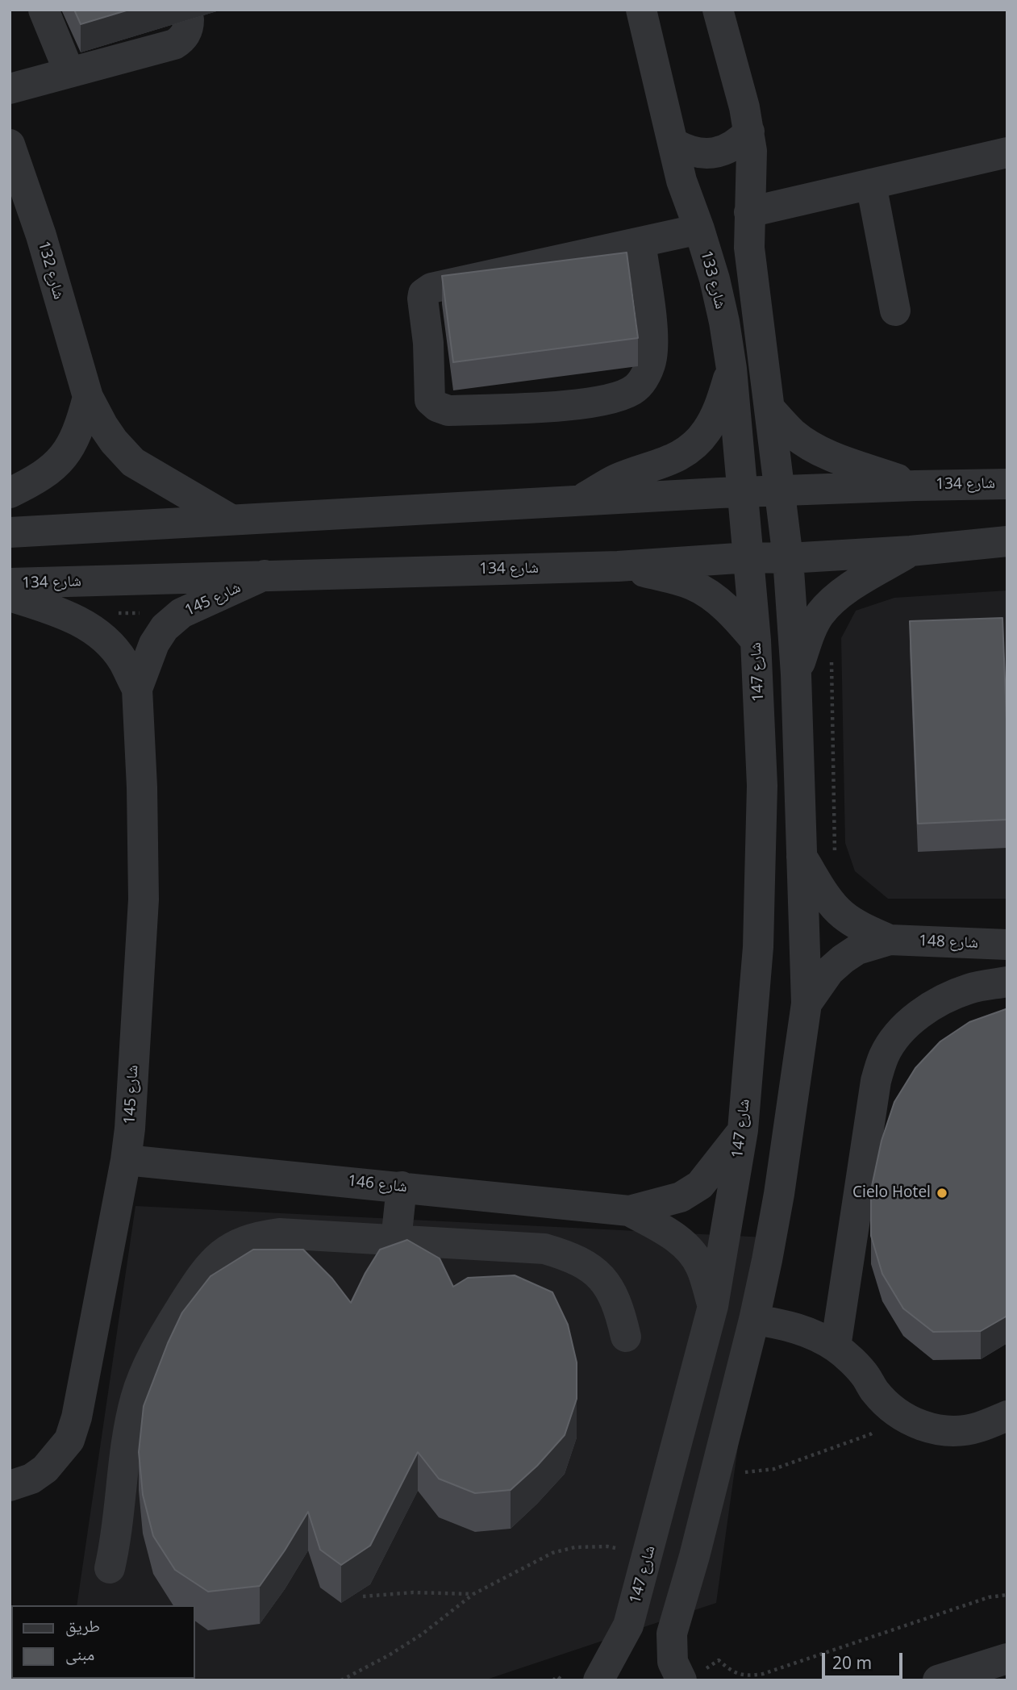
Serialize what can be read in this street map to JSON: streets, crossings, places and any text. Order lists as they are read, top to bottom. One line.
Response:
{"streets":{"street":["شارع 132","شارع 133","شارع 134","شارع 145","شارع 147","شارع 148","شارع 146"]},"crossings":[["شارع 132","شارع 134"],["شارع 133","شارع 134"],["شارع 133","شارع 147"],["شارع 134","شارع 145"],["شارع 134","شارع 147"],["شارع 145","شارع 146"],["شارع 147","شارع 146"]],"places":["Cielo Hotel"],"legend":["طريق","مبنى"],"scale_bar":"20 m"}
